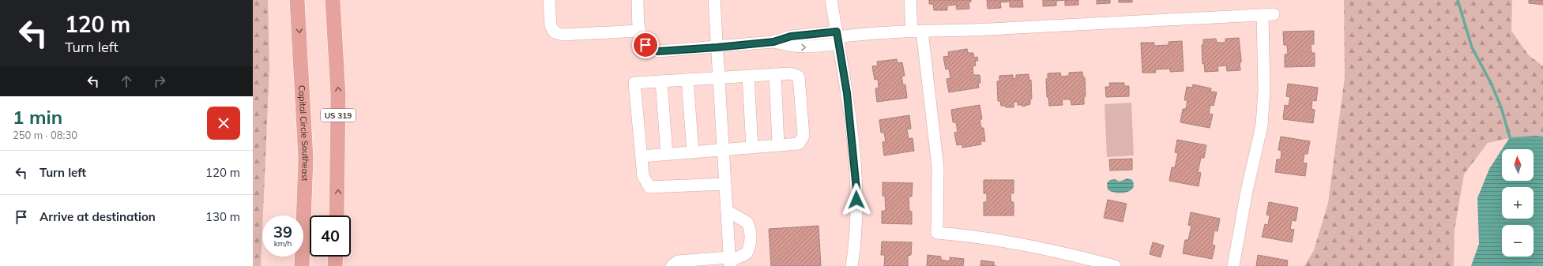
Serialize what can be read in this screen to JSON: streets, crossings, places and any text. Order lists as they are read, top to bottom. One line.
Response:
{"streets":{"main road":["US 319","Capital Circle Southeast"]},"north":"top","page":{"turn":["120 m","Turn left"],"heading":["1 min","250 m · 08:30"],"map_buttons":["+","−"],"list":[{"name":"Turn left","value":"120 m"},{"name":"Arrive at destination","value":"130 m"}],"speed":"39 km/h","limit":"40"}}
